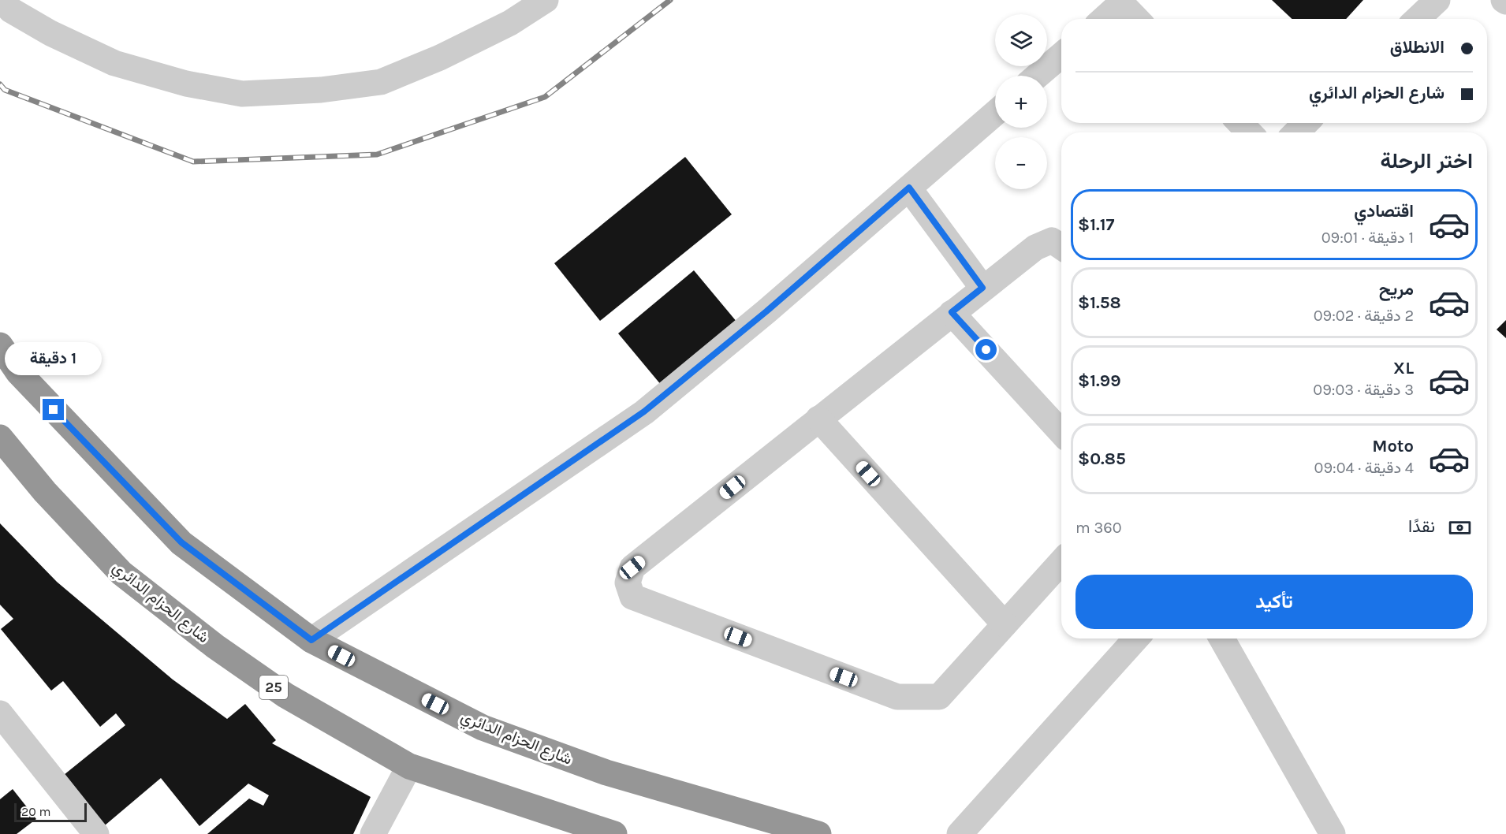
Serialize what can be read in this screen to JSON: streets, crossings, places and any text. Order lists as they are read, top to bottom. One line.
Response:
{"streets":{"highway":["شارع الحزام الدائري","25"]},"scale_bar":"20 m","page":{"map_buttons":["+","−"],"banner":["الانطلاق","شارع الحزام الدائري"],"heading":"اختر الرحلة","list":[{"name":"اقتصادي","note":"1 دقيقة · 09:01","value":"$1.17"},{"name":"مريح","note":"2 دقيقة · 09:02","value":"$1.58"},{"name":"XL","note":"3 دقيقة · 09:03","value":"$1.99"},{"name":"Moto","note":"4 دقيقة · 09:04","value":"$0.85"}],"bubble":"1 دقيقة","pay":["نقدًا","360 m"],"buttons":"تأكيد","scale":"20 m"}}
